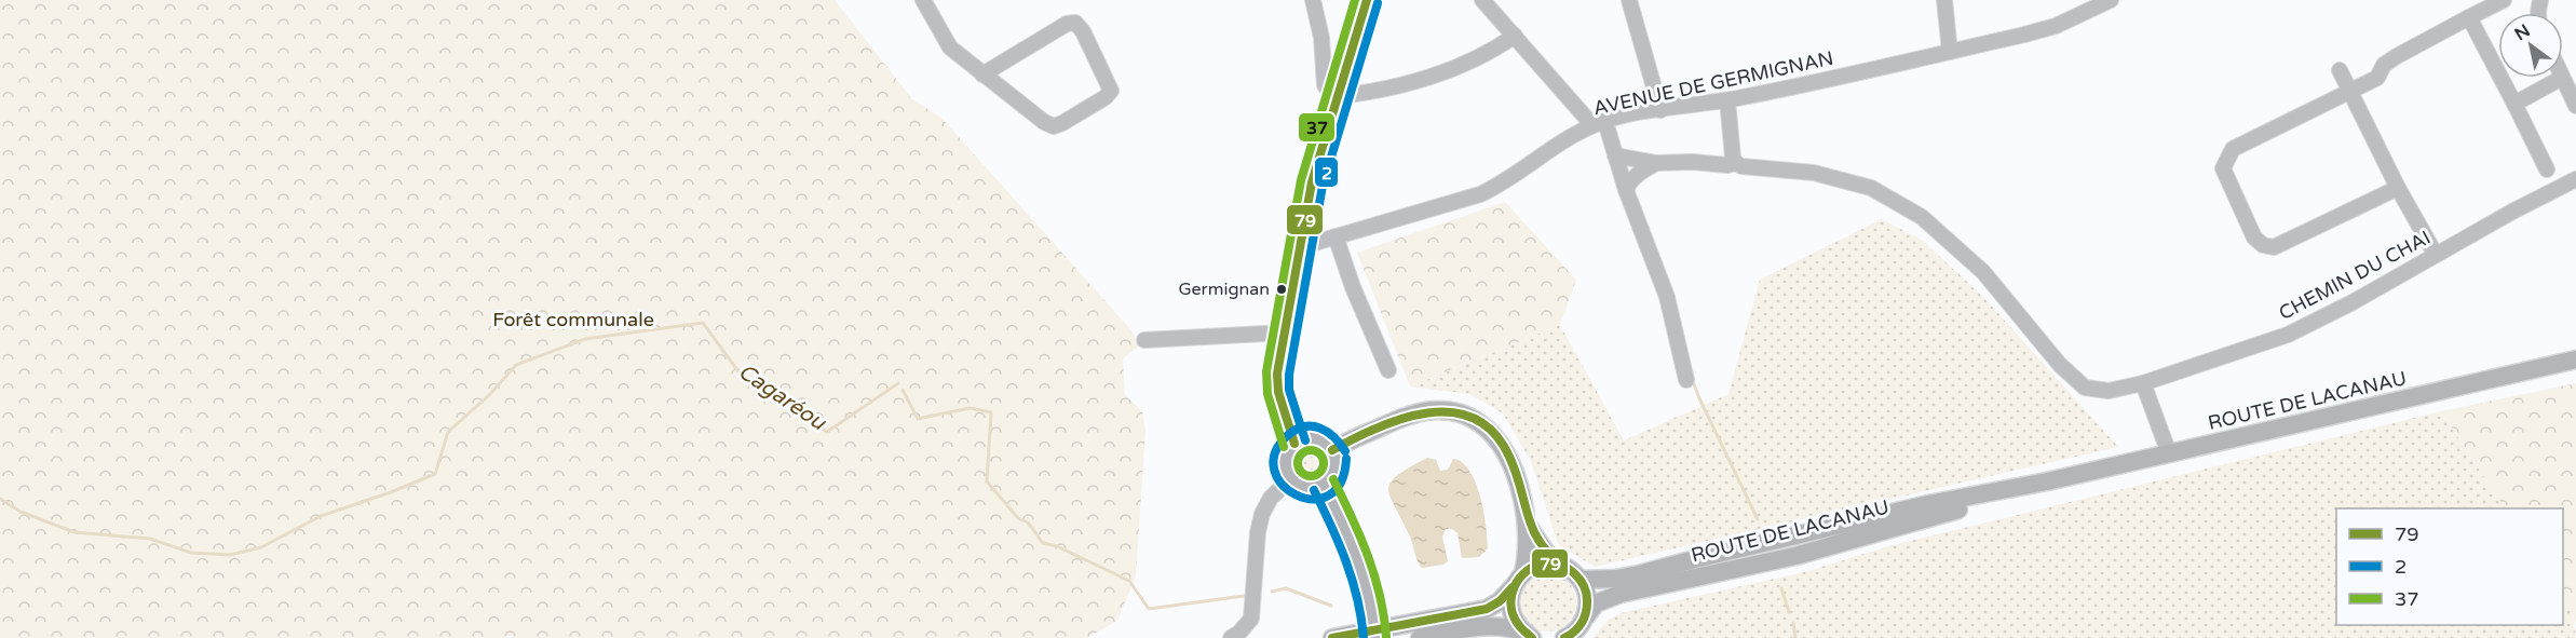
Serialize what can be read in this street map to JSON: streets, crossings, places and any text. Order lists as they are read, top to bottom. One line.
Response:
{"streets":{"main road":["ROUTE DE LACANAU"],"street":["AVENUE DE GERMIGNAN","CHEMIN DU CHAI"]},"water":["Cagaréou"],"parks":["Forêt communale"],"places":["Germignan"],"lines":["transit line 79","transit line 37","transit line 2"],"legend":["79","2","37"],"north":"top left"}
